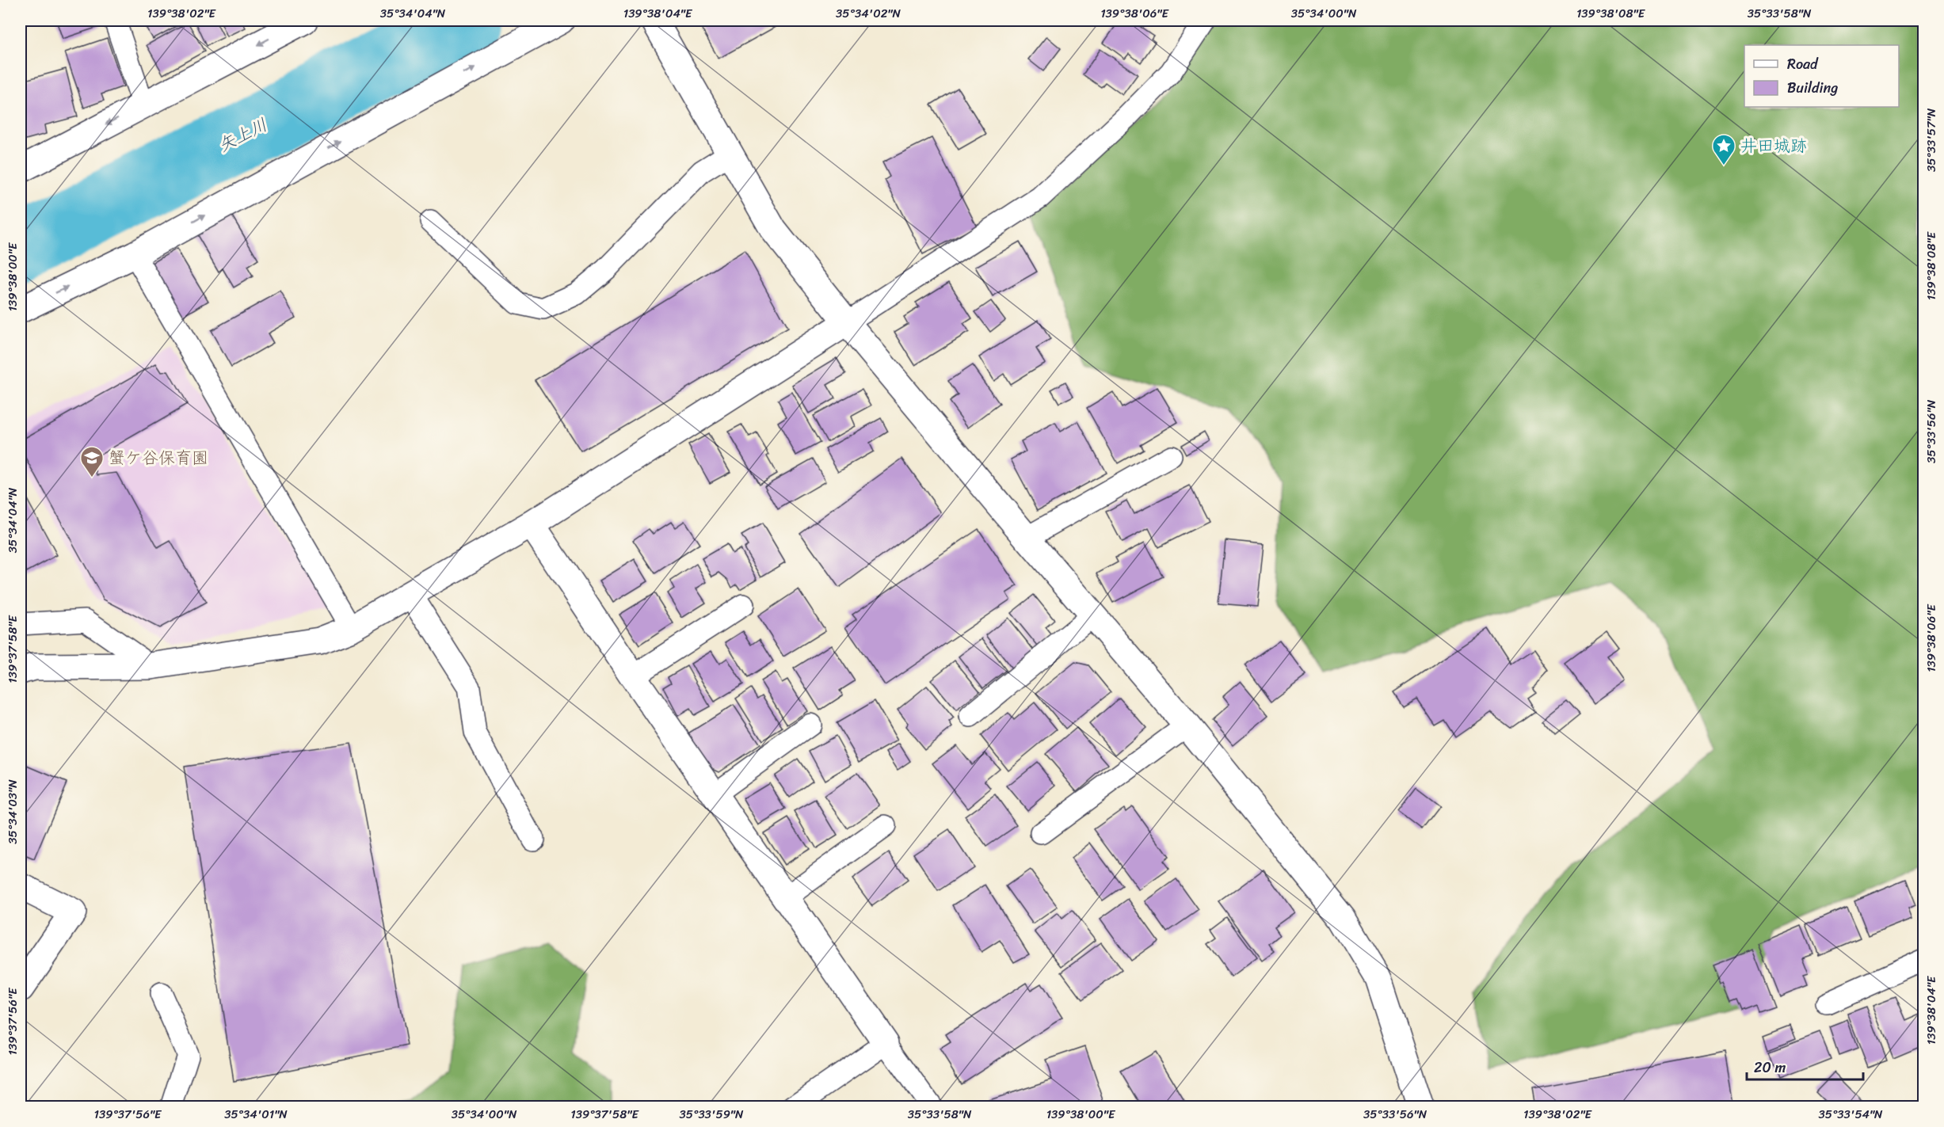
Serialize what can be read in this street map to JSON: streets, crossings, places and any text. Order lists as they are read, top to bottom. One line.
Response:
{"water":["矢上川"],"places":{"place":["井田城跡"],"school or university":["蟹ケ谷保育園"]},"legend":["Road","Building"],"scale_bar":"20 m","coordinates":["139°38'02\"E","35°34'04\"N","139°38'04\"E","35°34'02\"N","139°38'06\"E","35°34'00\"N","139°38'08\"E","35°33'58\"N","35°33'57\"N","139°38'00\"E","35°33'56\"N","139°37'58\"E","35°34'03\"N","139°37'56\"E","35°34'01\"N","35°33'59\"N","35°33'54\"N"]}
